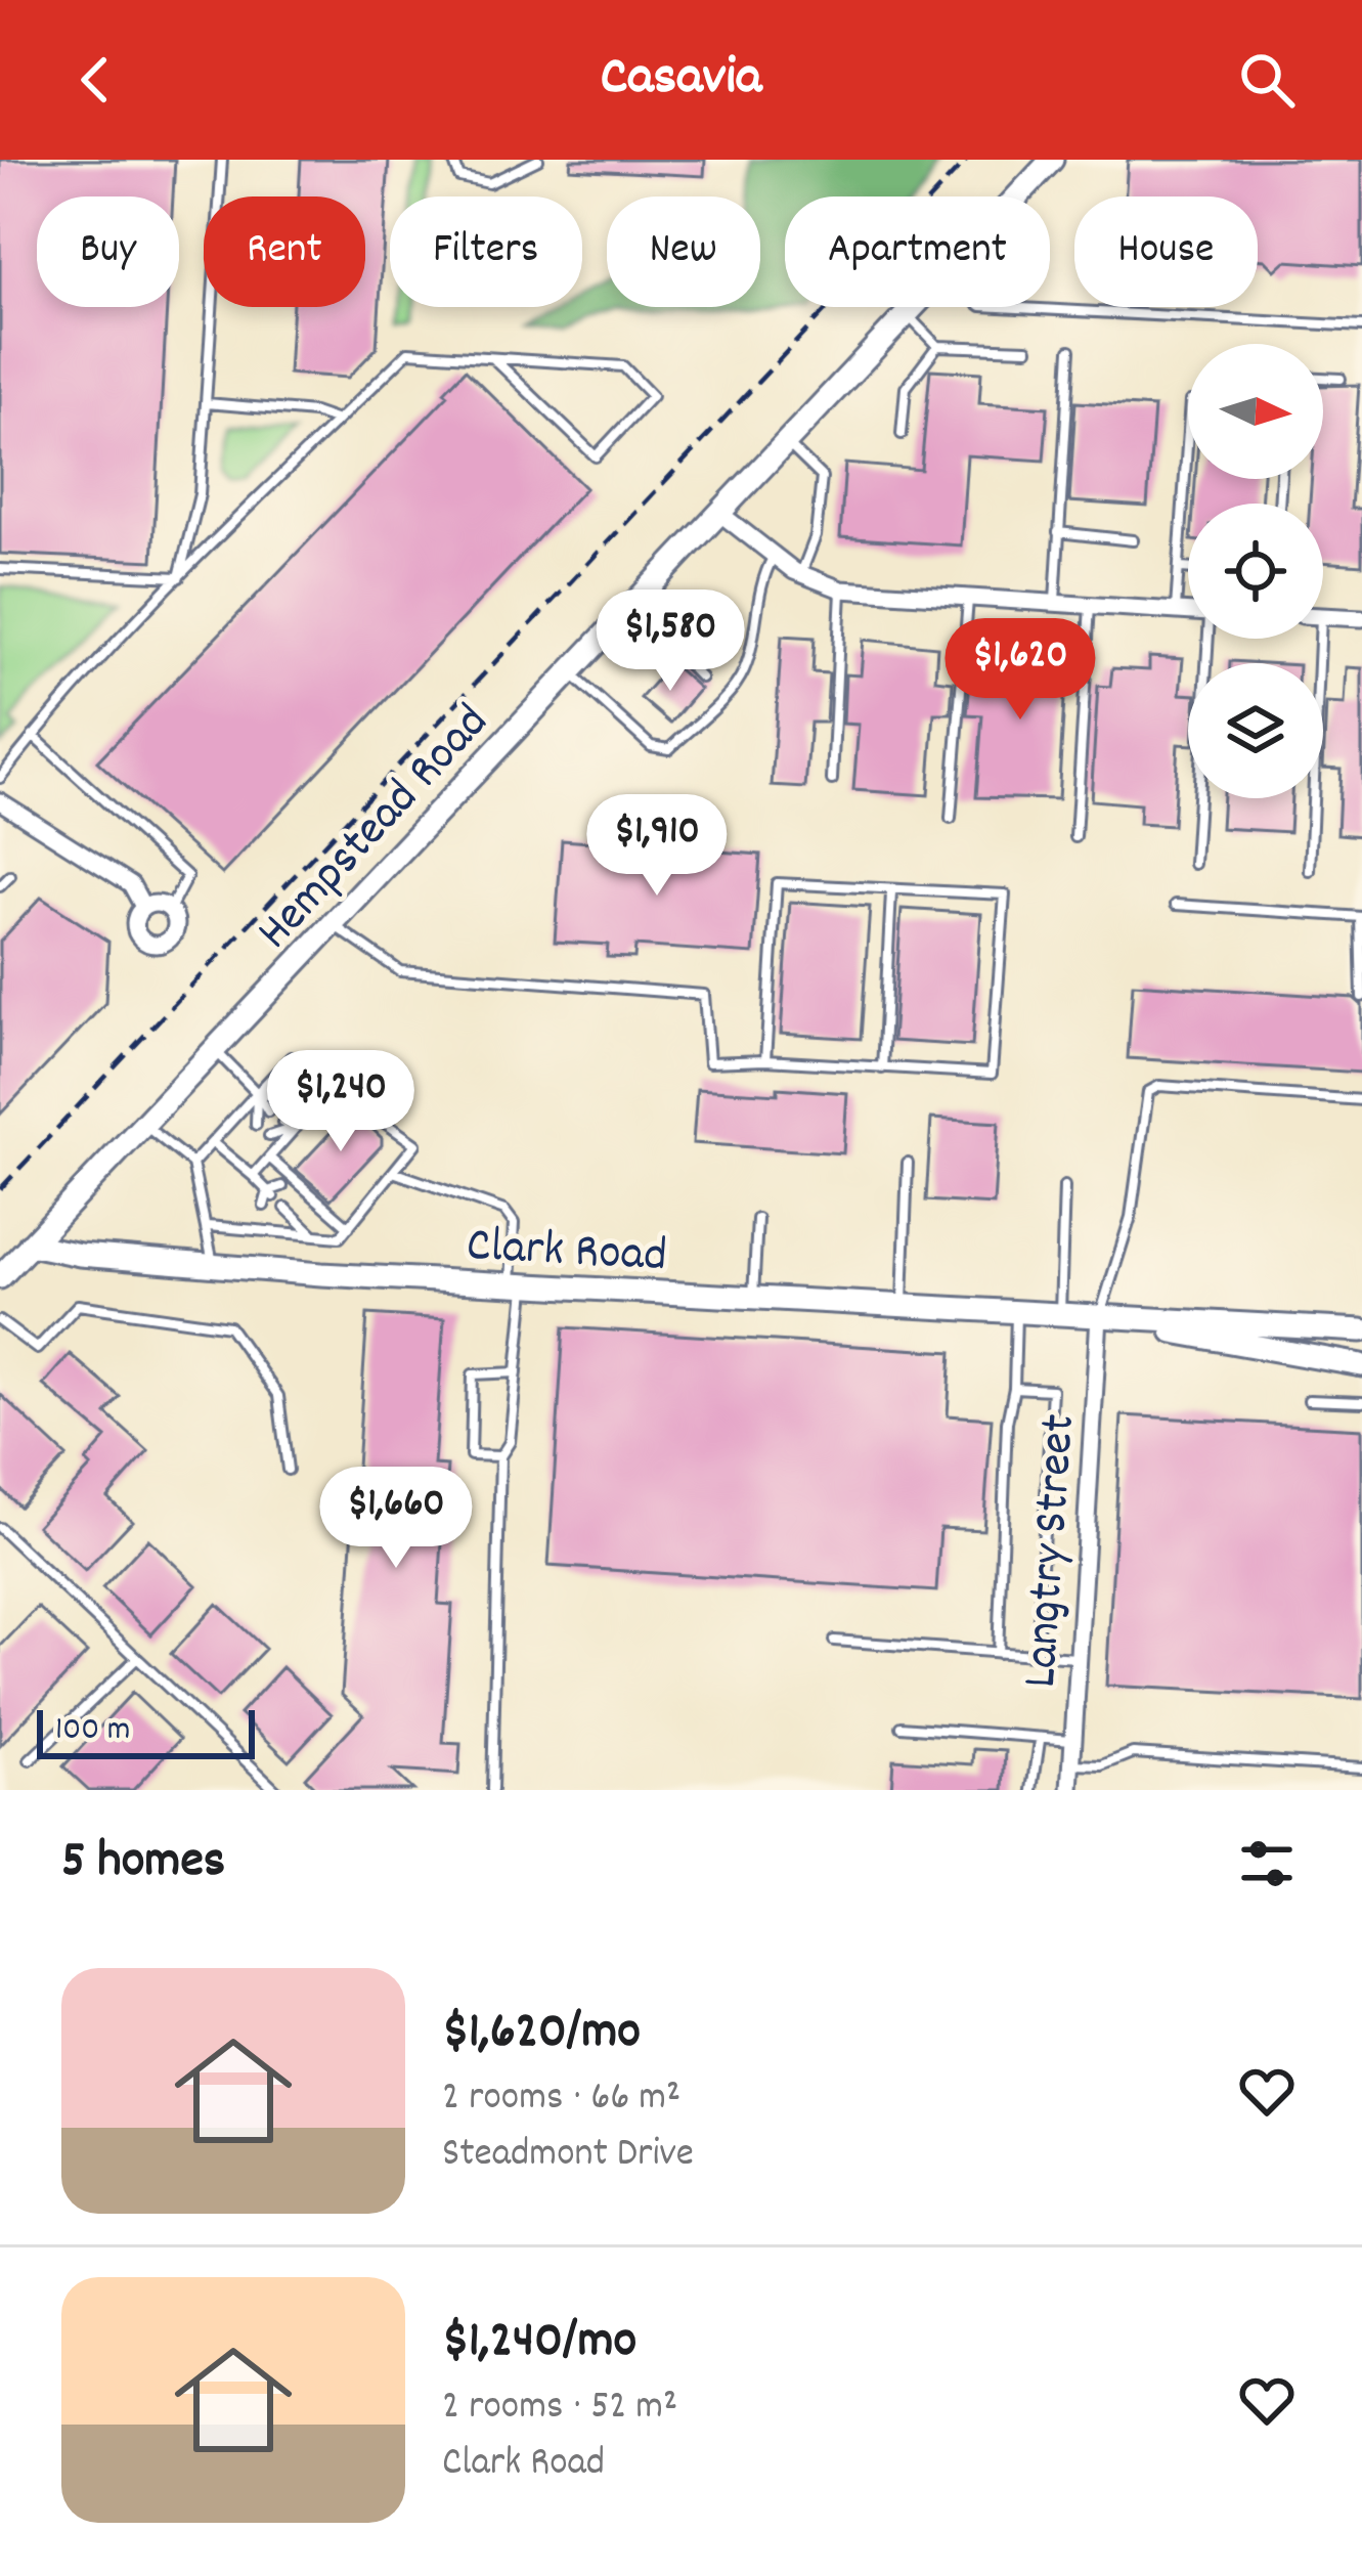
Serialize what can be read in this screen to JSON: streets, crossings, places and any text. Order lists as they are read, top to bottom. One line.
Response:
{"streets":{"street":["Hempstead Road","Clark Road","Langtry Street"]},"crossings":[["Hempstead Road","Clark Road"],["Clark Road","Langtry Street"]],"scale_bar":"100 m","north":"right","page":{"header":"Casavia","chip":["Buy","Rent","Filters","New","Apartment","House"],"price":["$1,580","$1,620","$1,910","$1,240","$1,660"],"scale":"100 m","heading":"5 homes","list":[{"name":"$1,620/mo","note":"2 rooms · 66 m² · Steadmont Drive"},{"name":"$1,240/mo","note":"2 rooms · 52 m² · Clark Road"}]}}
